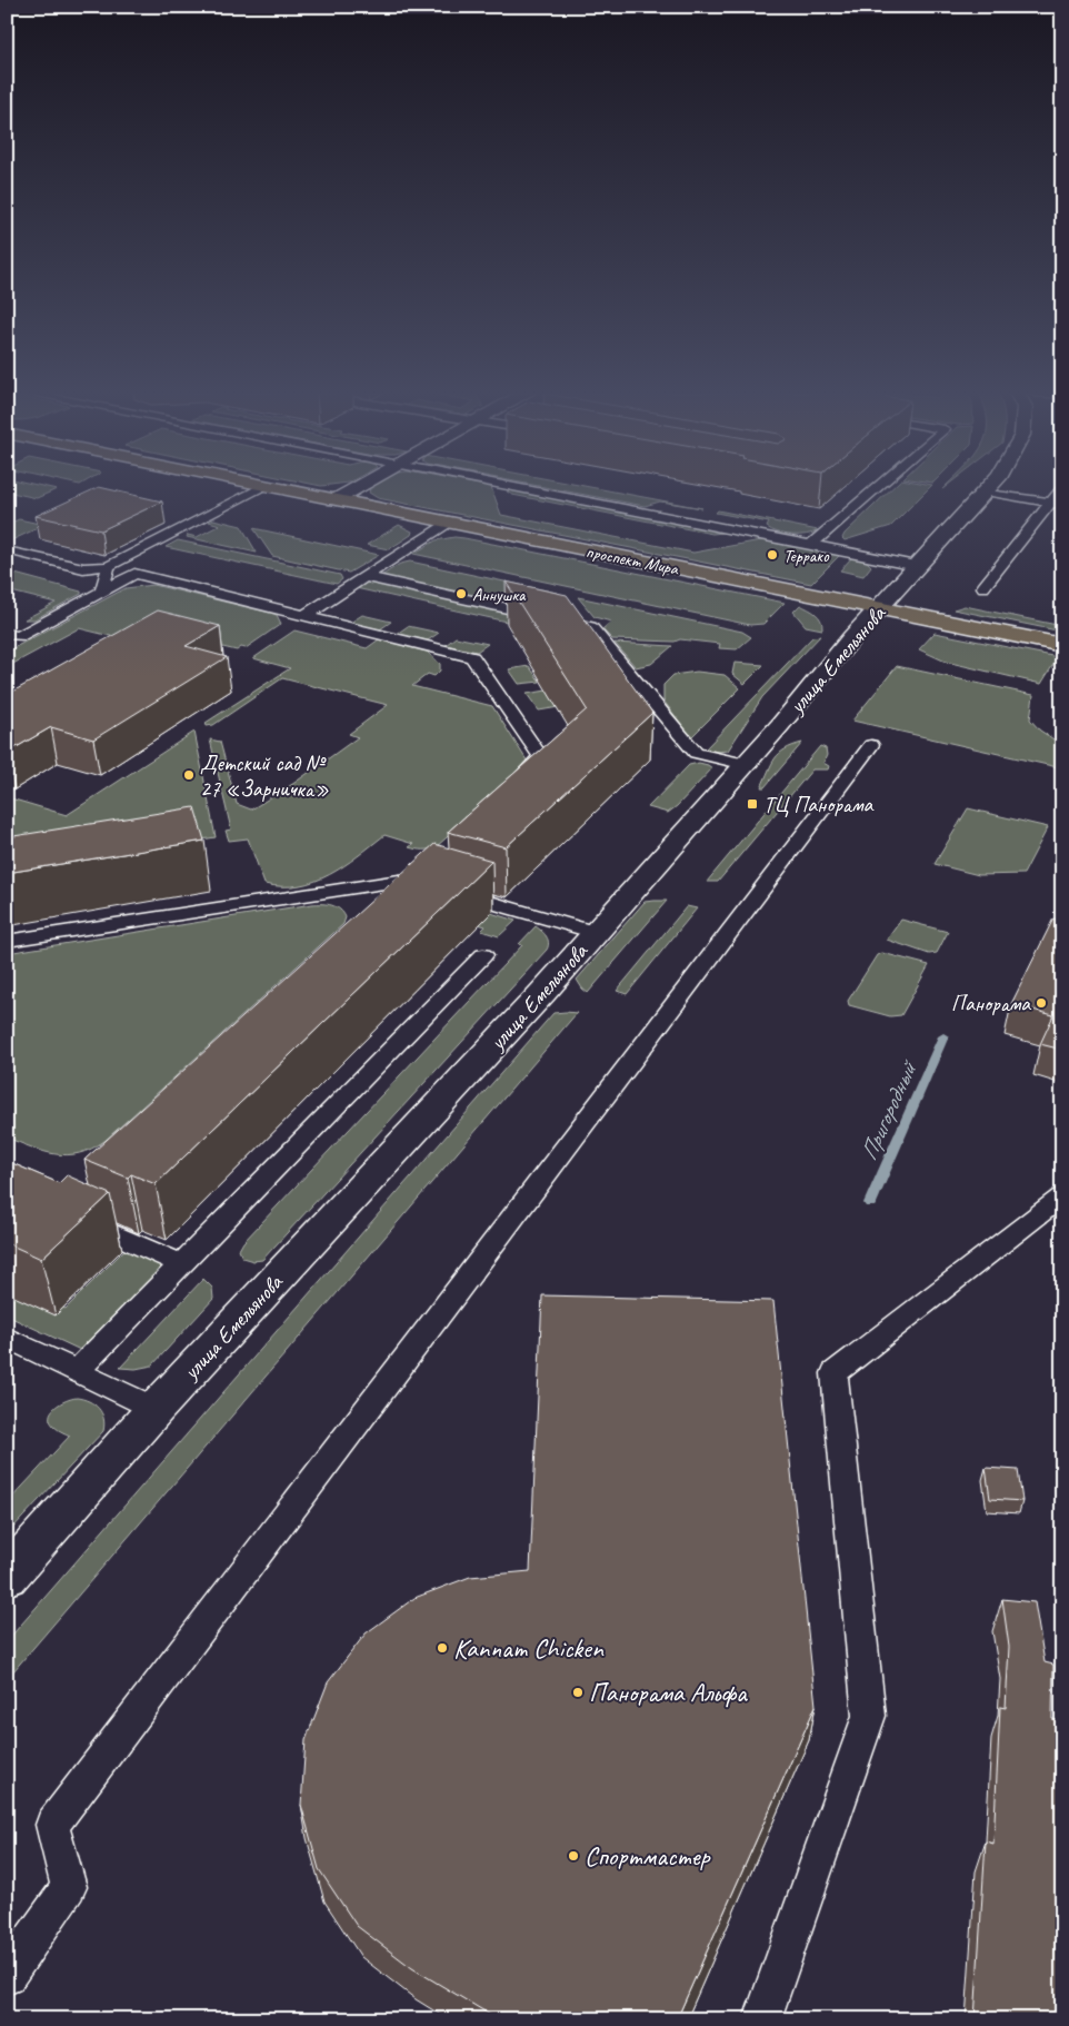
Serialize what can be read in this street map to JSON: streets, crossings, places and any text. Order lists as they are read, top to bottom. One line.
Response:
{"streets":{"main road":["проспект Мира","улица Емельянова"]},"crossings":[["проспект Мира","улица Емельянова"]],"water":["Пригородный"],"places":{"other":["Террако","Аннушка","Детский сад № 27 «Зарничка»","Панорама","Kannam Chicken","Панорама Альфа","Спортмастер"],"transit":["ТЦ Панорама"]}}
